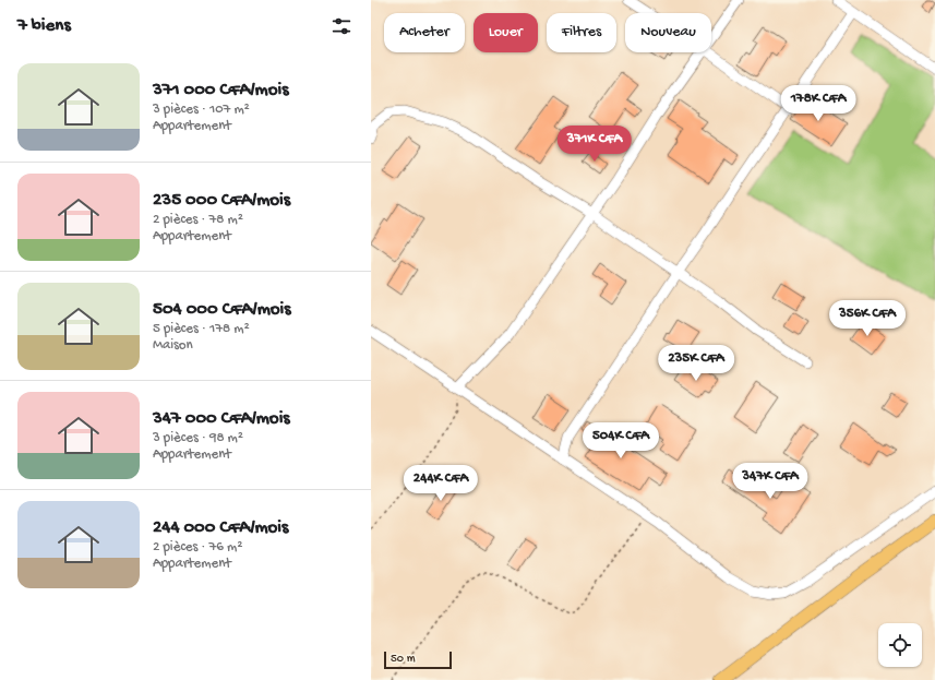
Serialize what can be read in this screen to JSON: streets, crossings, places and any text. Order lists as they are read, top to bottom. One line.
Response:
{"scale_bar":"50 m","page":{"heading":"7 biens","chip":["Acheter","Louer","Filtres","Nouveau"],"list":[{"name":"371 000 CFA/mois","note":"3 pièces · 107 m² · Appartement"},{"name":"235 000 CFA/mois","note":"2 pièces · 78 m² · Appartement"},{"name":"504 000 CFA/mois","note":"5 pièces · 178 m² · Maison"},{"name":"347 000 CFA/mois","note":"3 pièces · 98 m² · Appartement"},{"name":"244 000 CFA/mois","note":"2 pièces · 76 m² · Appartement"}],"price":["178K CFA","371K CFA","356K CFA","235K CFA","504K CFA","347K CFA","244K CFA"],"scale":"50 m"}}
